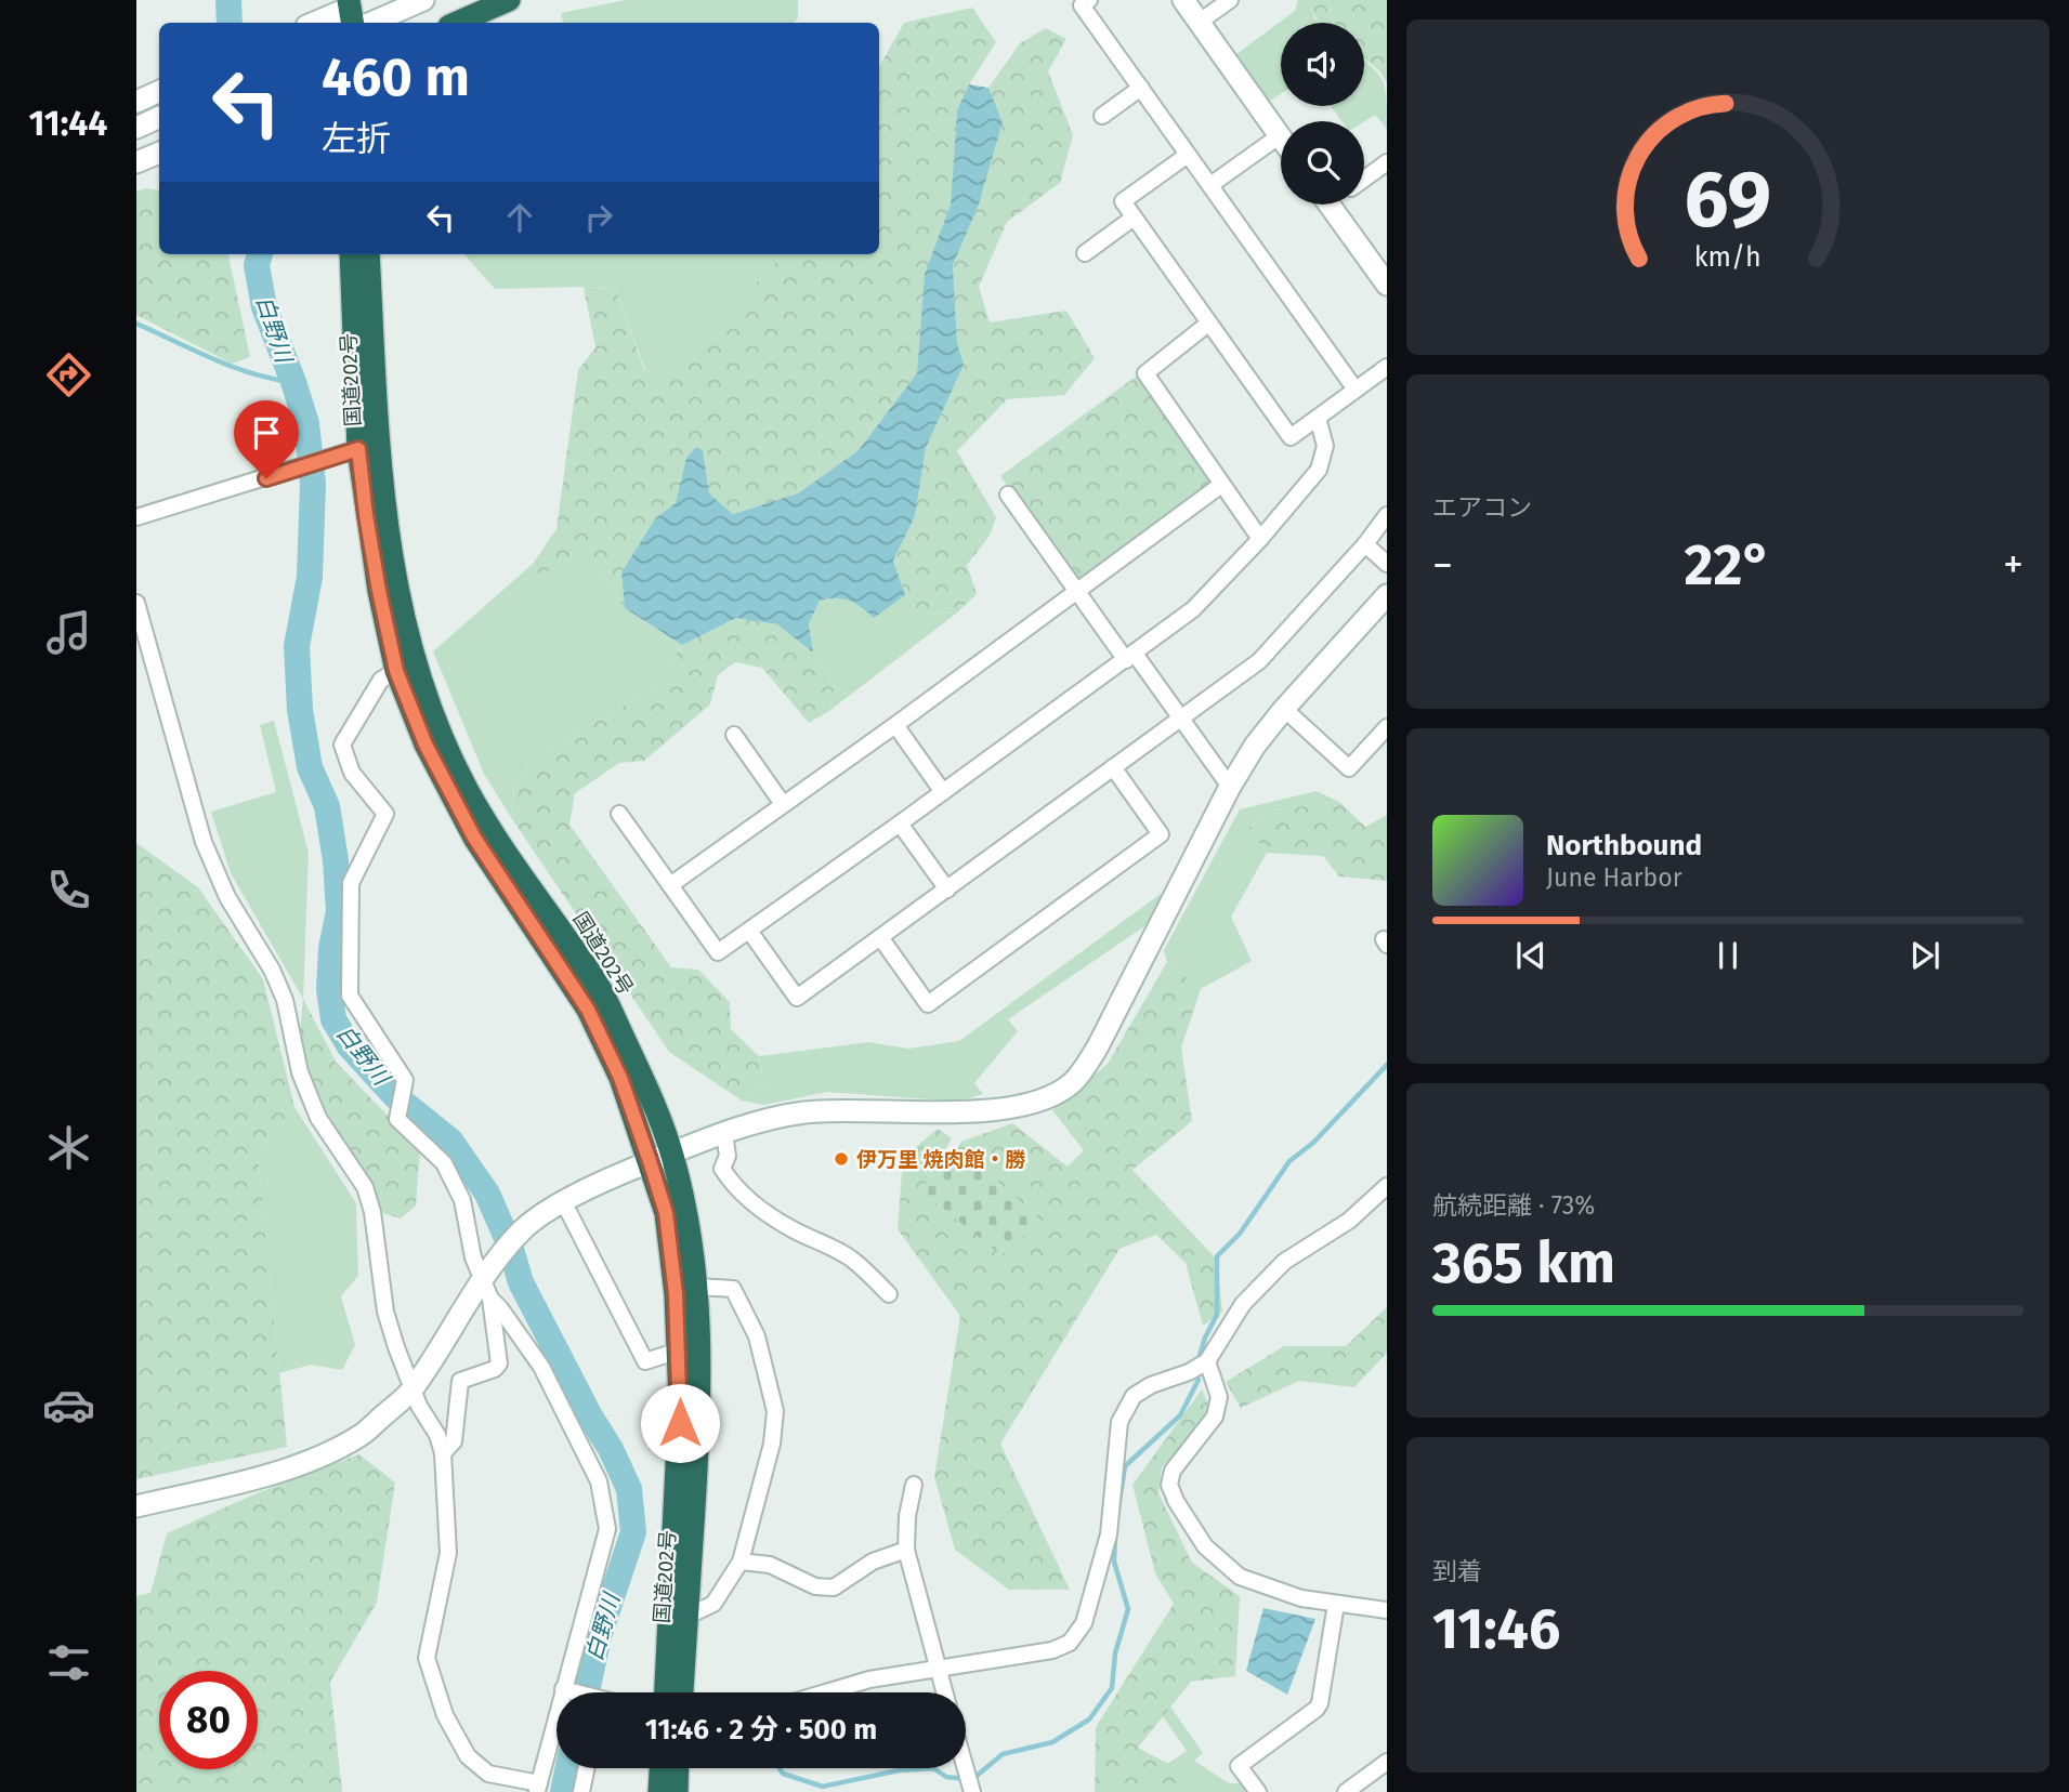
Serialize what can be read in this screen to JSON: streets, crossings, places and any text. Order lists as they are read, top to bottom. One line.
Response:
{"streets":{"highway":["国道202号"]},"water":["白野川"],"places":["伊万里 焼肉館・勝"],"page":{"tabs":"11:44","turn":["460 m","左折"],"tile":["エアコン",["航続距離 · 73%","365 km"],["到着","11:46"]],"heat":["−","22°","+"],"song":["Northbound","June Harbor"],"limit":"80","trip":"11:46 · 2 分 · 500 m","gauge":["69","km/h"]}}
